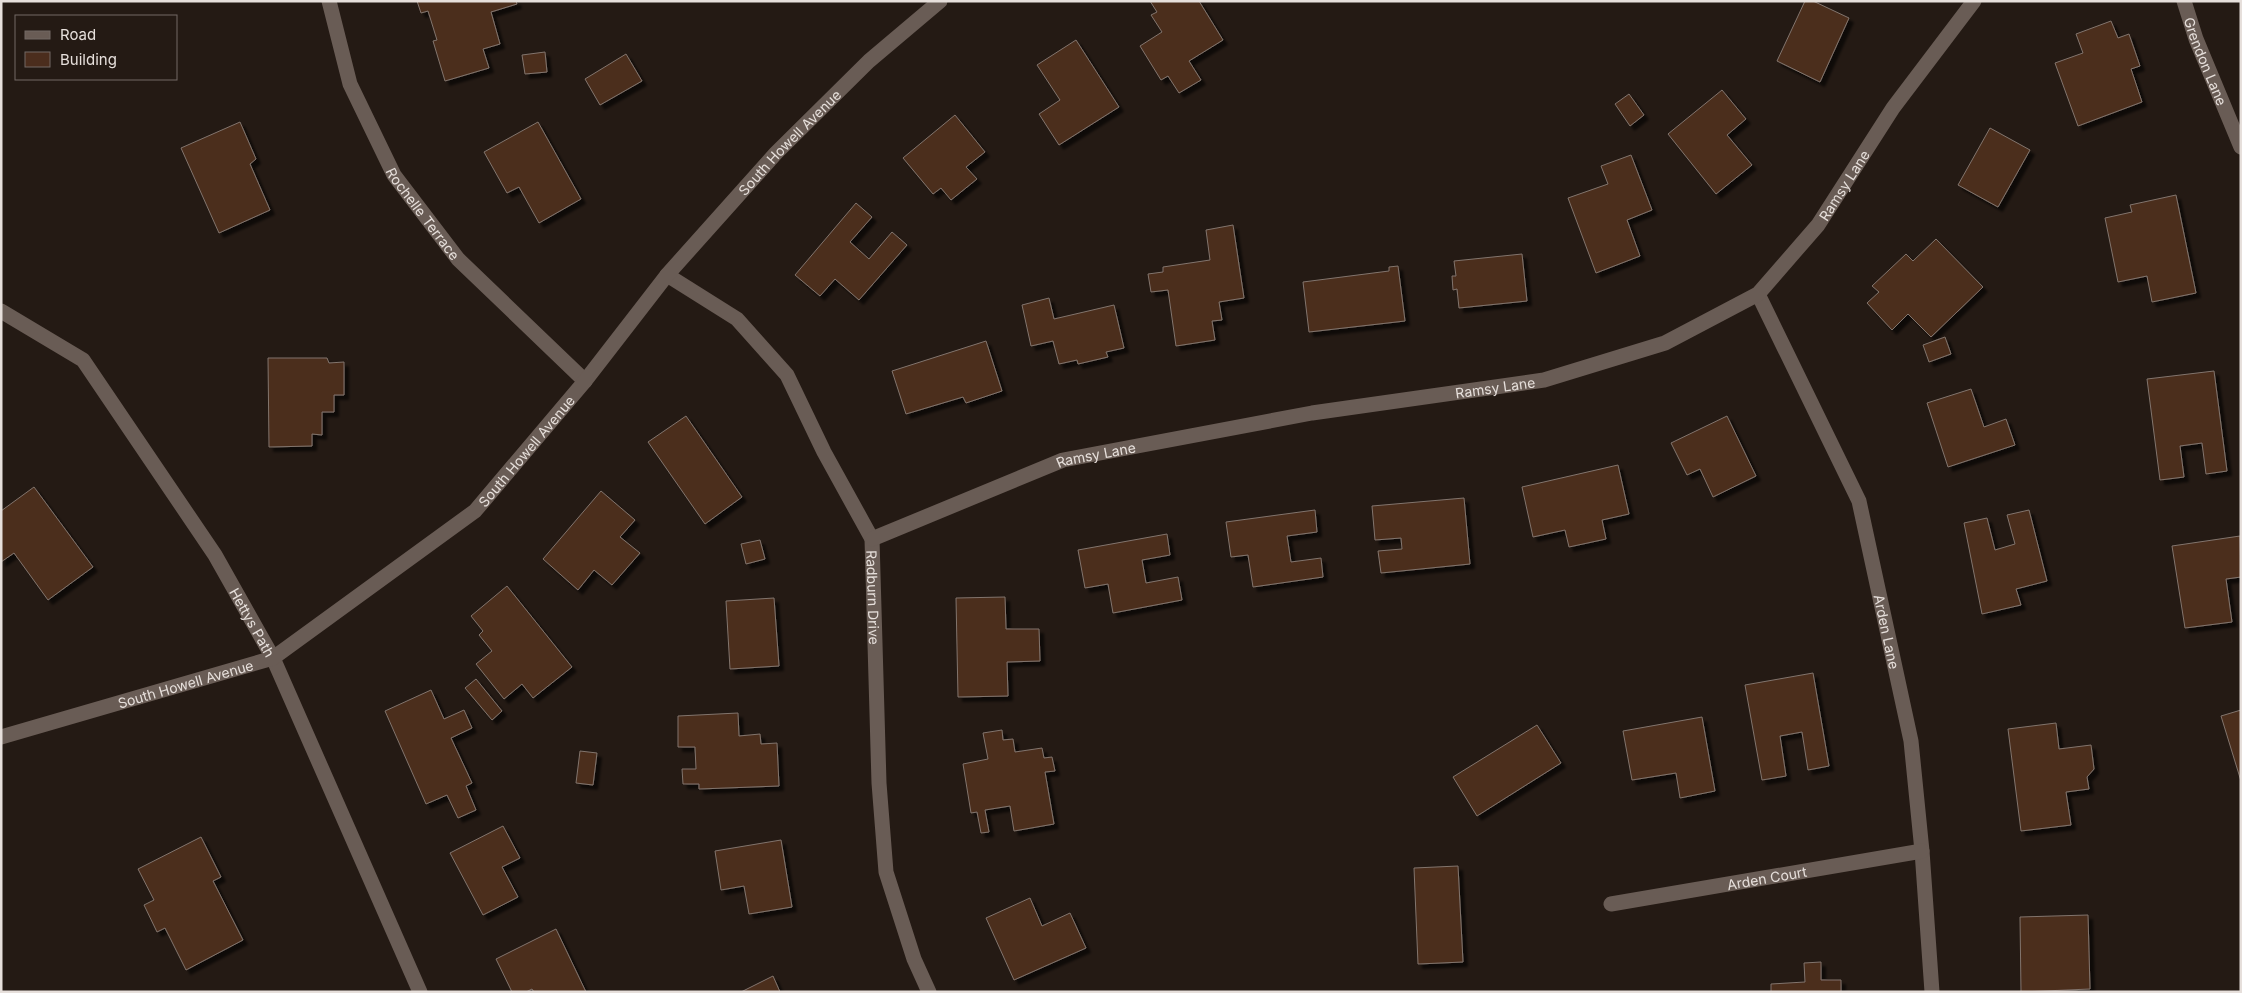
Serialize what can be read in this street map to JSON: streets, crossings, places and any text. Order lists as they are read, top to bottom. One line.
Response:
{"streets":{"street":["Grendon Lane","South Howell Avenue","Ramsy Lane","Rochelle Terrace","Radburn Drive","Hettys Path","Arden Lane","Arden Court"]},"crossings":[["South Howell Avenue","Rochelle Terrace"],["South Howell Avenue","Radburn Drive"],["South Howell Avenue","Hettys Path"],["Ramsy Lane","Radburn Drive"],["Ramsy Lane","Arden Lane"],["Arden Lane","Arden Court"]],"legend":["Road","Building"]}
